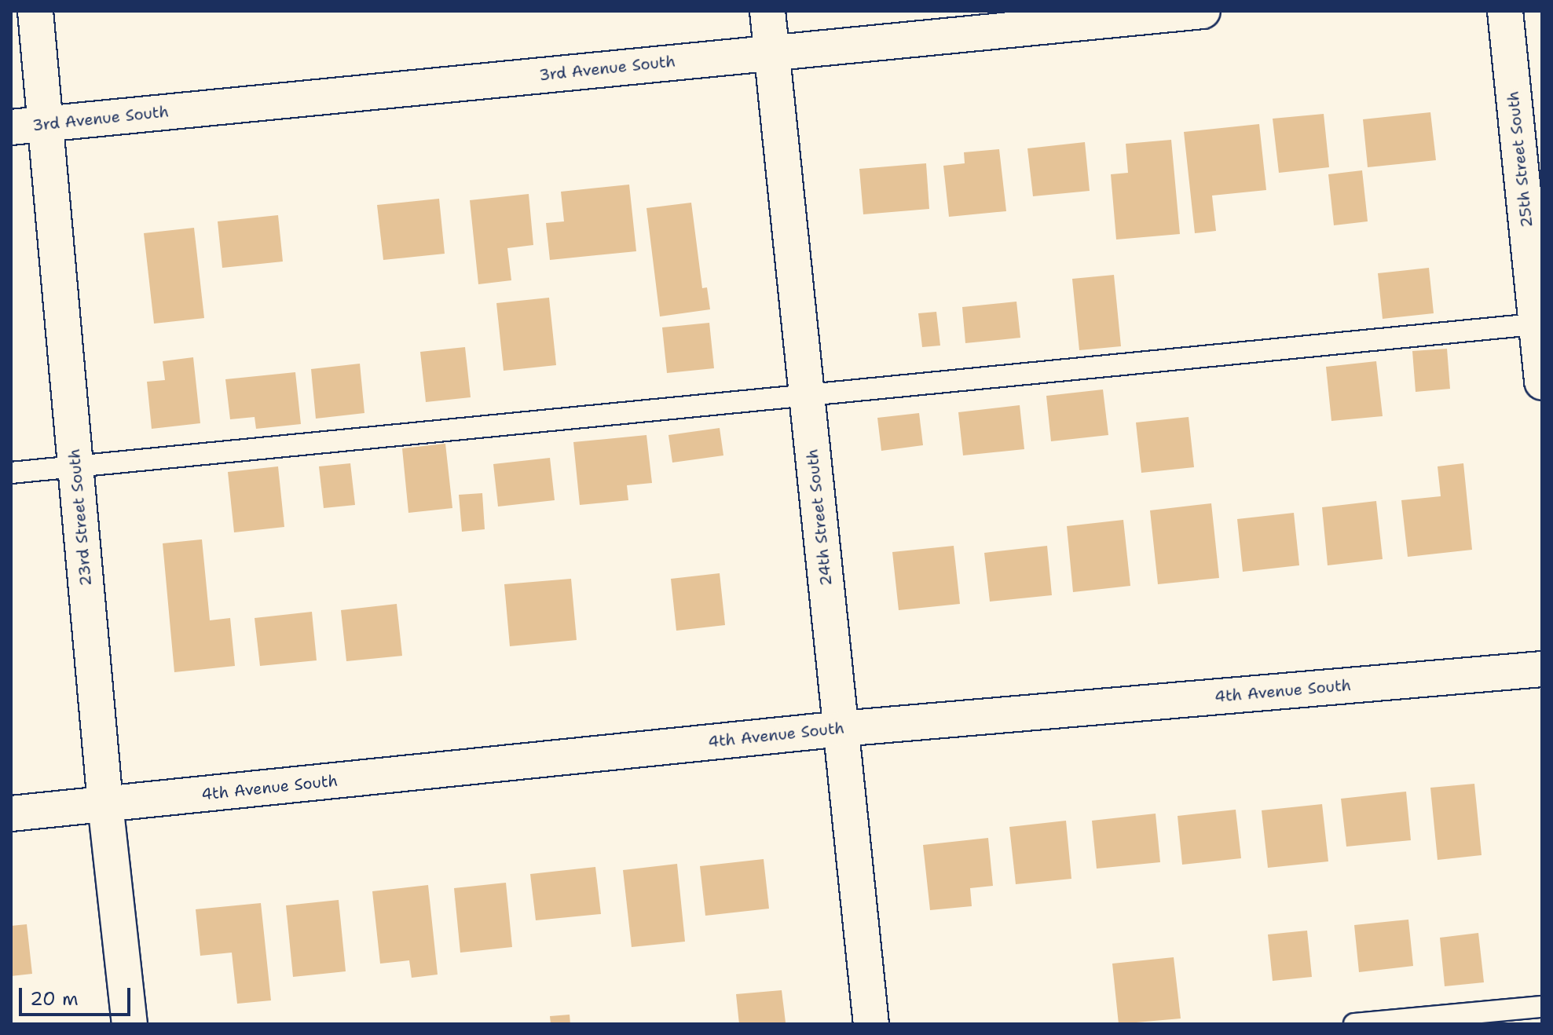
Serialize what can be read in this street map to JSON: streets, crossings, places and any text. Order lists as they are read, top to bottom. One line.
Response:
{"streets":{"street":["3rd Avenue South","25th Street South","23rd Street South","24th Street South","4th Avenue South"]},"crossings":[["3rd Avenue South","23rd Street South"],["3rd Avenue South","24th Street South"],["23rd Street South","4th Avenue South"],["24th Street South","4th Avenue South"]],"scale_bar":"20 m"}
